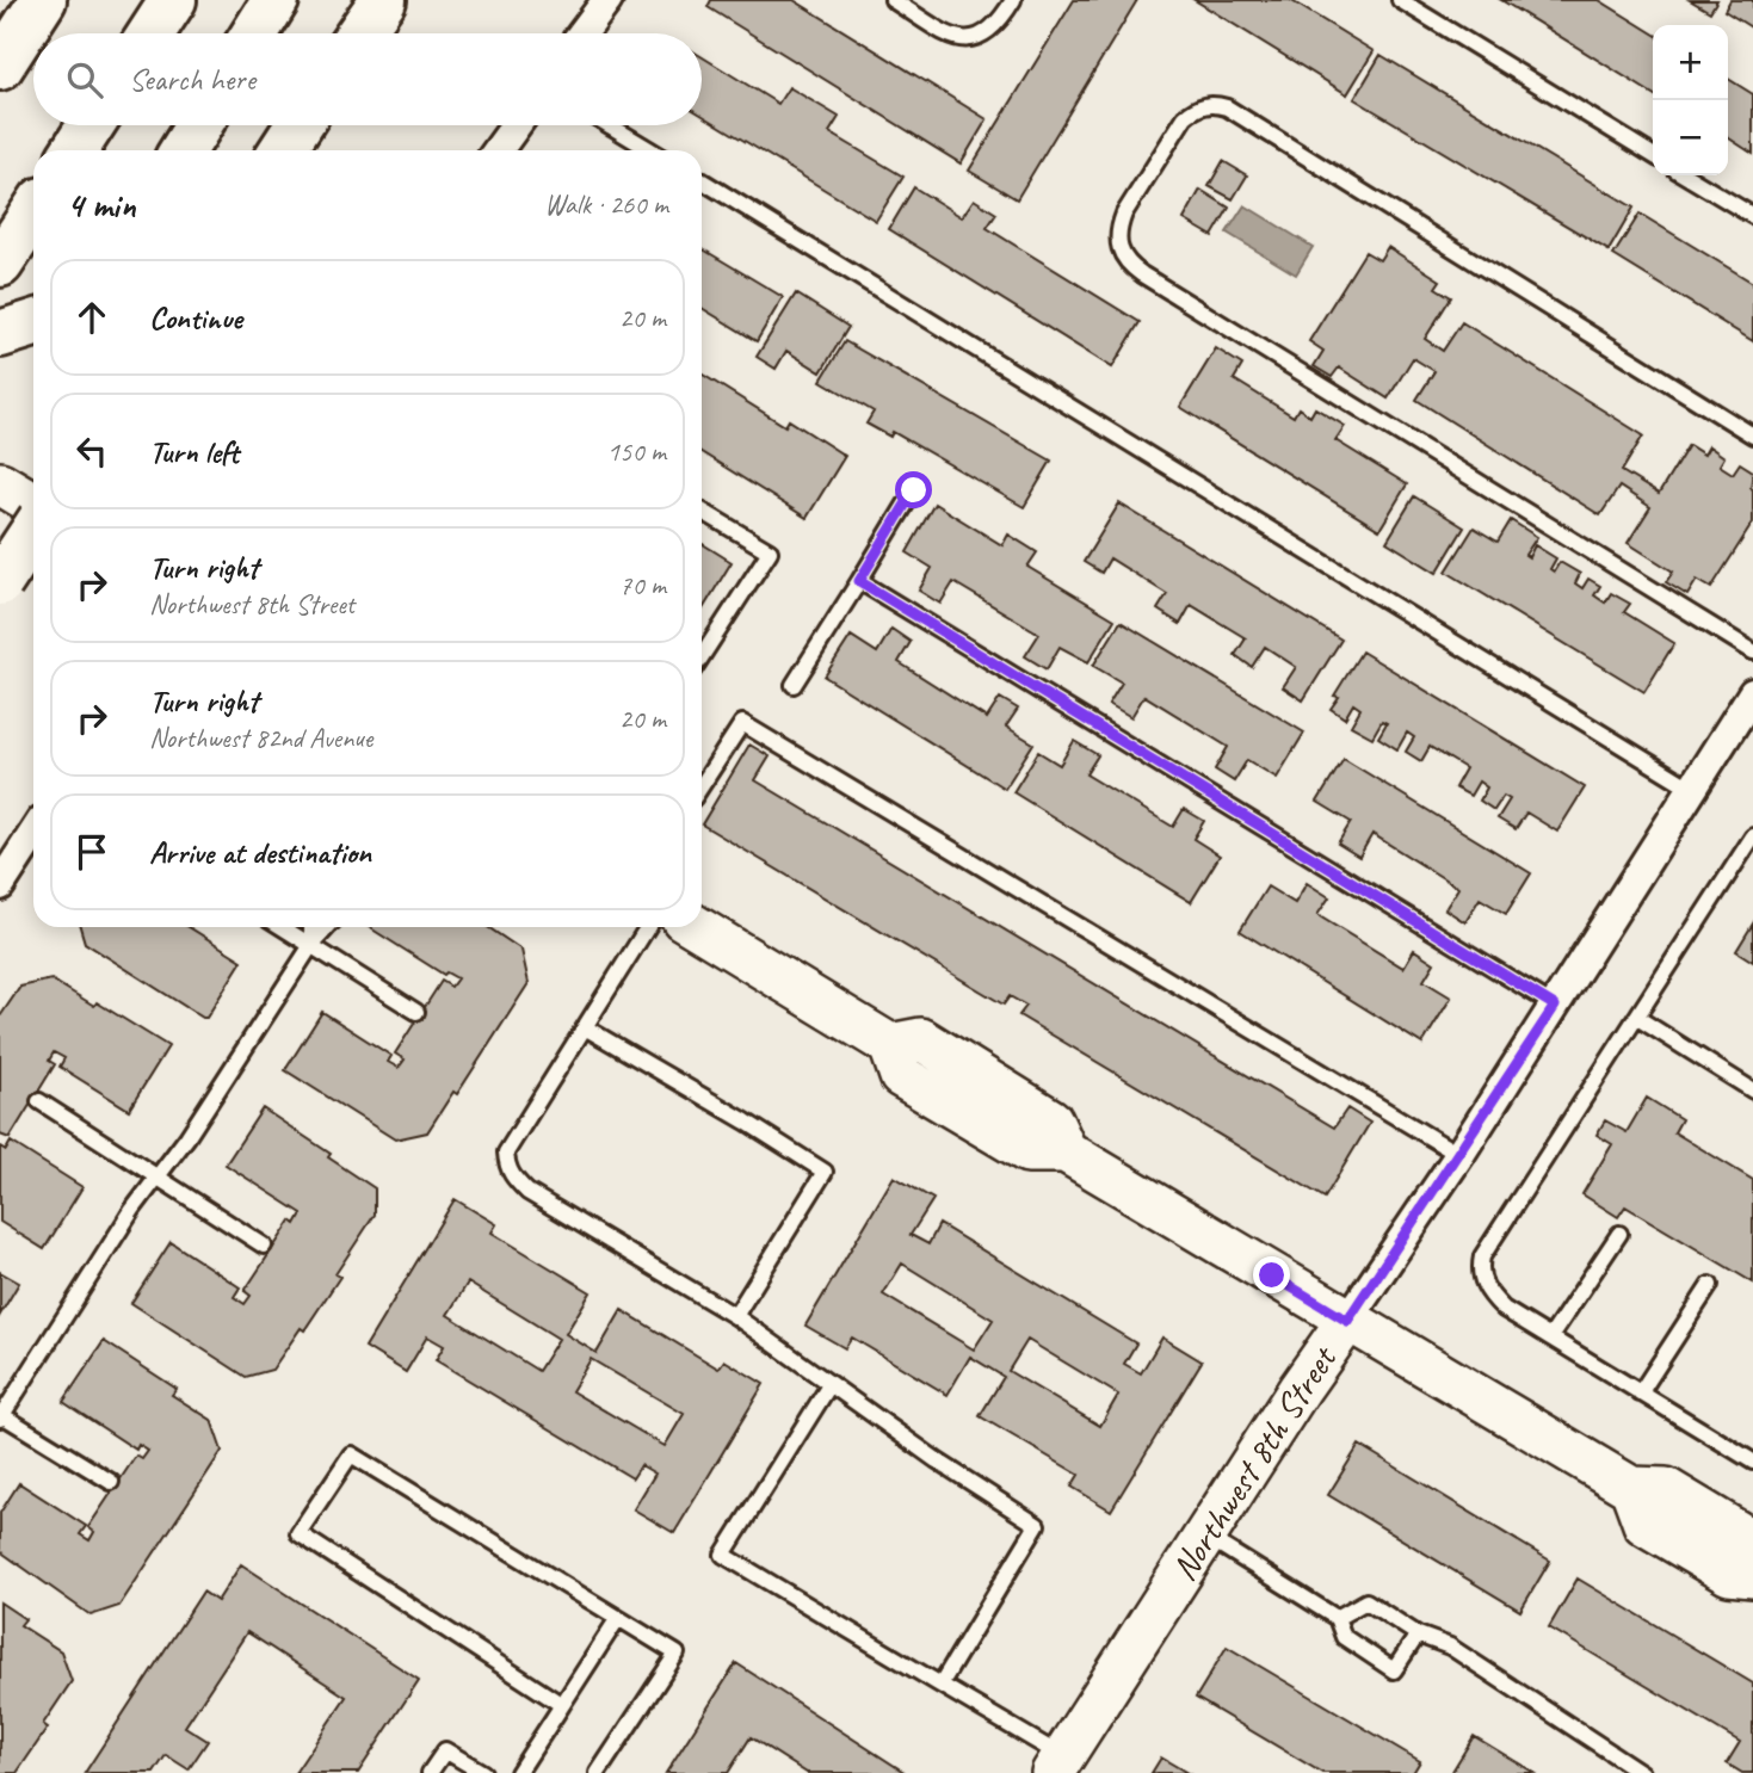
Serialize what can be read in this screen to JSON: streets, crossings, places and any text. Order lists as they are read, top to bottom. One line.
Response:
{"streets":{"street":["Northwest 8th Street"]},"page":{"map_buttons":["+","−"],"search":"Search here","heading":["4 min","Walk · 260 m"],"list":[["Continue","20 m"],["Turn left","150 m"],["Turn right","Northwest 8th Street","70 m"],["Turn right","Northwest 82nd Avenue","20 m"],"Arrive at destination"]}}
